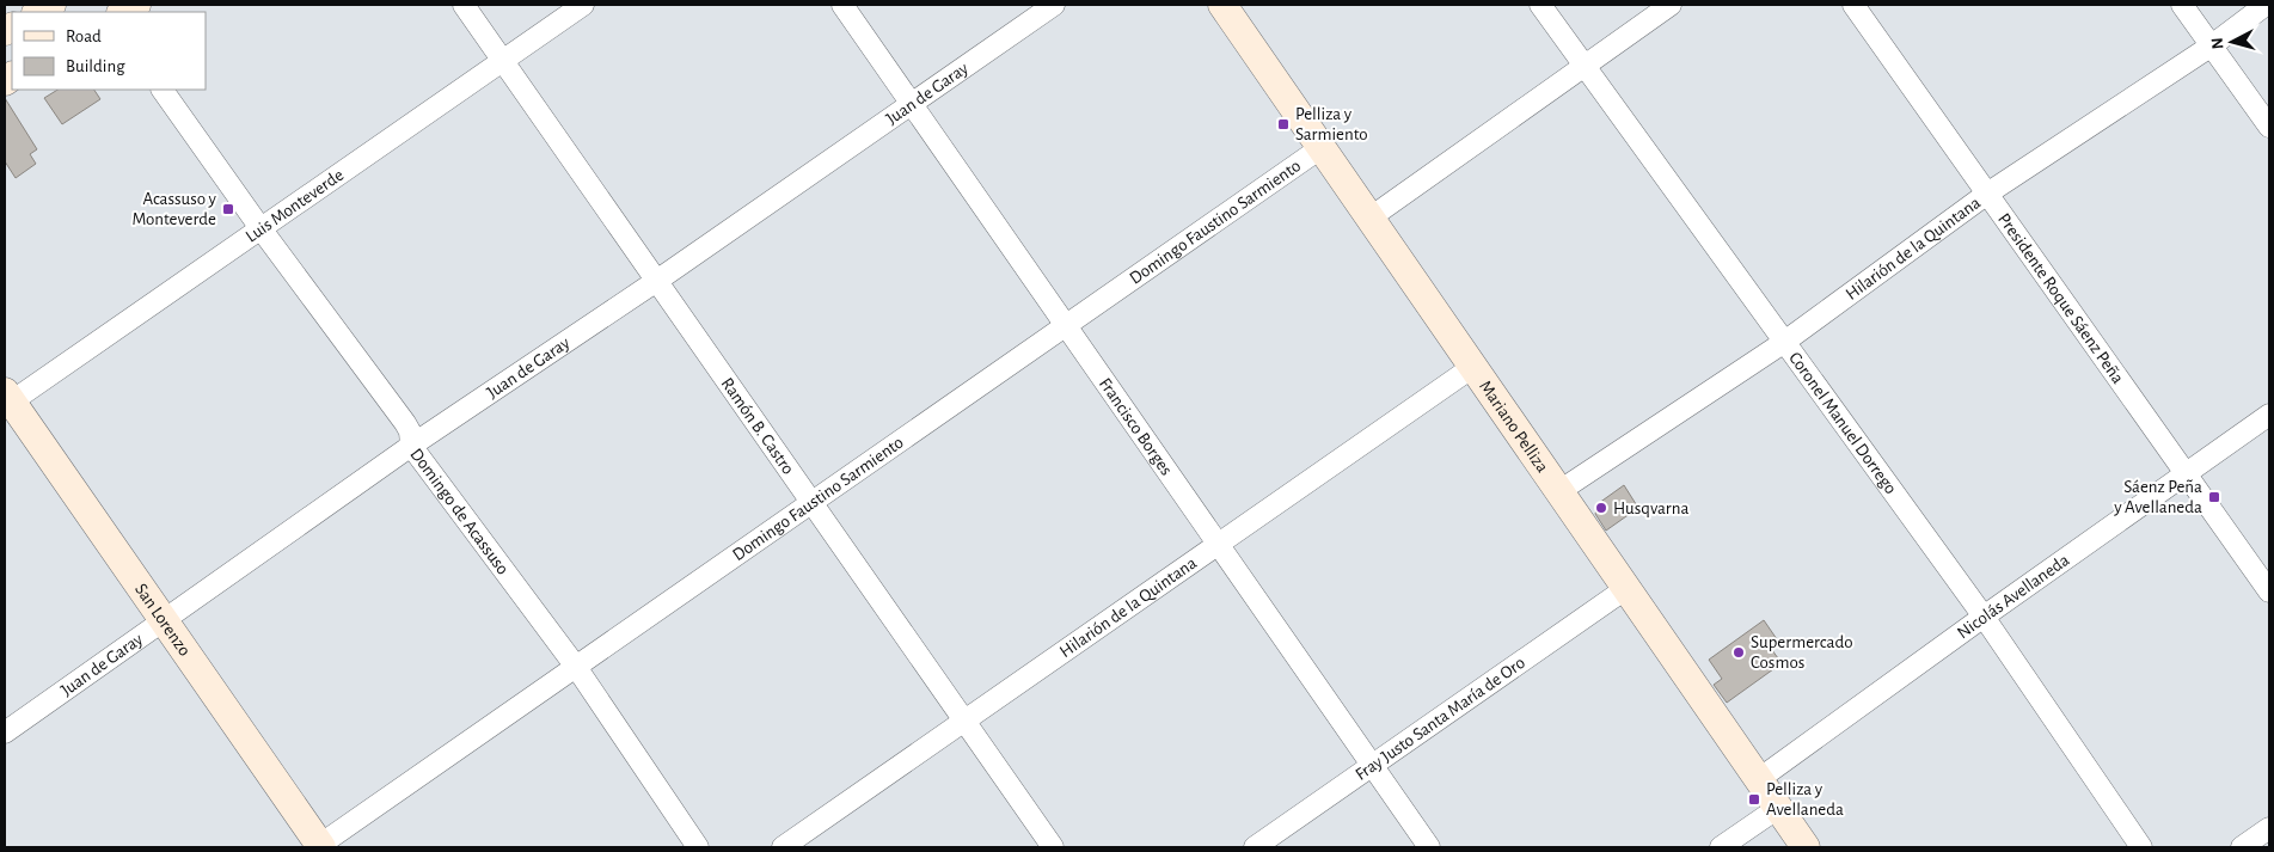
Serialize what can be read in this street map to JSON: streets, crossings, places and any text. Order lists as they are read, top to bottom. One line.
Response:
{"streets":{"street":["Juan de Garay","Luis Monteverde","Domingo Faustino Sarmiento","Hilarión de la Quintana","Presidente Roque Sáenz Peña","Coronel Manuel Dorrego","Ramón B. Castro","Francisco Borges","Mariano Pelliza","Domingo de Acassuso","Nicolás Avellaneda","San Lorenzo","Fray Justo Santa María de Oro"]},"crossings":[["Juan de Garay","Ramón B. Castro"],["Juan de Garay","Francisco Borges"],["Juan de Garay","Domingo de Acassuso"],["Juan de Garay","San Lorenzo"],["Luis Monteverde","Ramón B. Castro"],["Luis Monteverde","Domingo de Acassuso"],["Luis Monteverde","San Lorenzo"],["Domingo Faustino Sarmiento","Ramón B. Castro"],["Domingo Faustino Sarmiento","Francisco Borges"],["Domingo Faustino Sarmiento","Mariano Pelliza"],["Domingo Faustino Sarmiento","Domingo de Acassuso"],["Domingo Faustino Sarmiento","San Lorenzo"],["Hilarión de la Quintana","Presidente Roque Sáenz Peña"],["Hilarión de la Quintana","Coronel Manuel Dorrego"],["Hilarión de la Quintana","Ramón B. Castro"],["Hilarión de la Quintana","Francisco Borges"],["Hilarión de la Quintana","Mariano Pelliza"],["Presidente Roque Sáenz Peña","Nicolás Avellaneda"],["Coronel Manuel Dorrego","Nicolás Avellaneda"],["Francisco Borges","Fray Justo Santa María de Oro"],["Mariano Pelliza","Nicolás Avellaneda"],["Mariano Pelliza","Fray Justo Santa María de Oro"]],"places":{"transit":["Pelliza y Sarmiento","Acassuso y Monteverde","Sáenz Peña y Avellaneda","Pelliza y Avellaneda"],"other":["Husqvarna","Supermercado Cosmos"]},"legend":["Road","Building"],"north":"left"}
